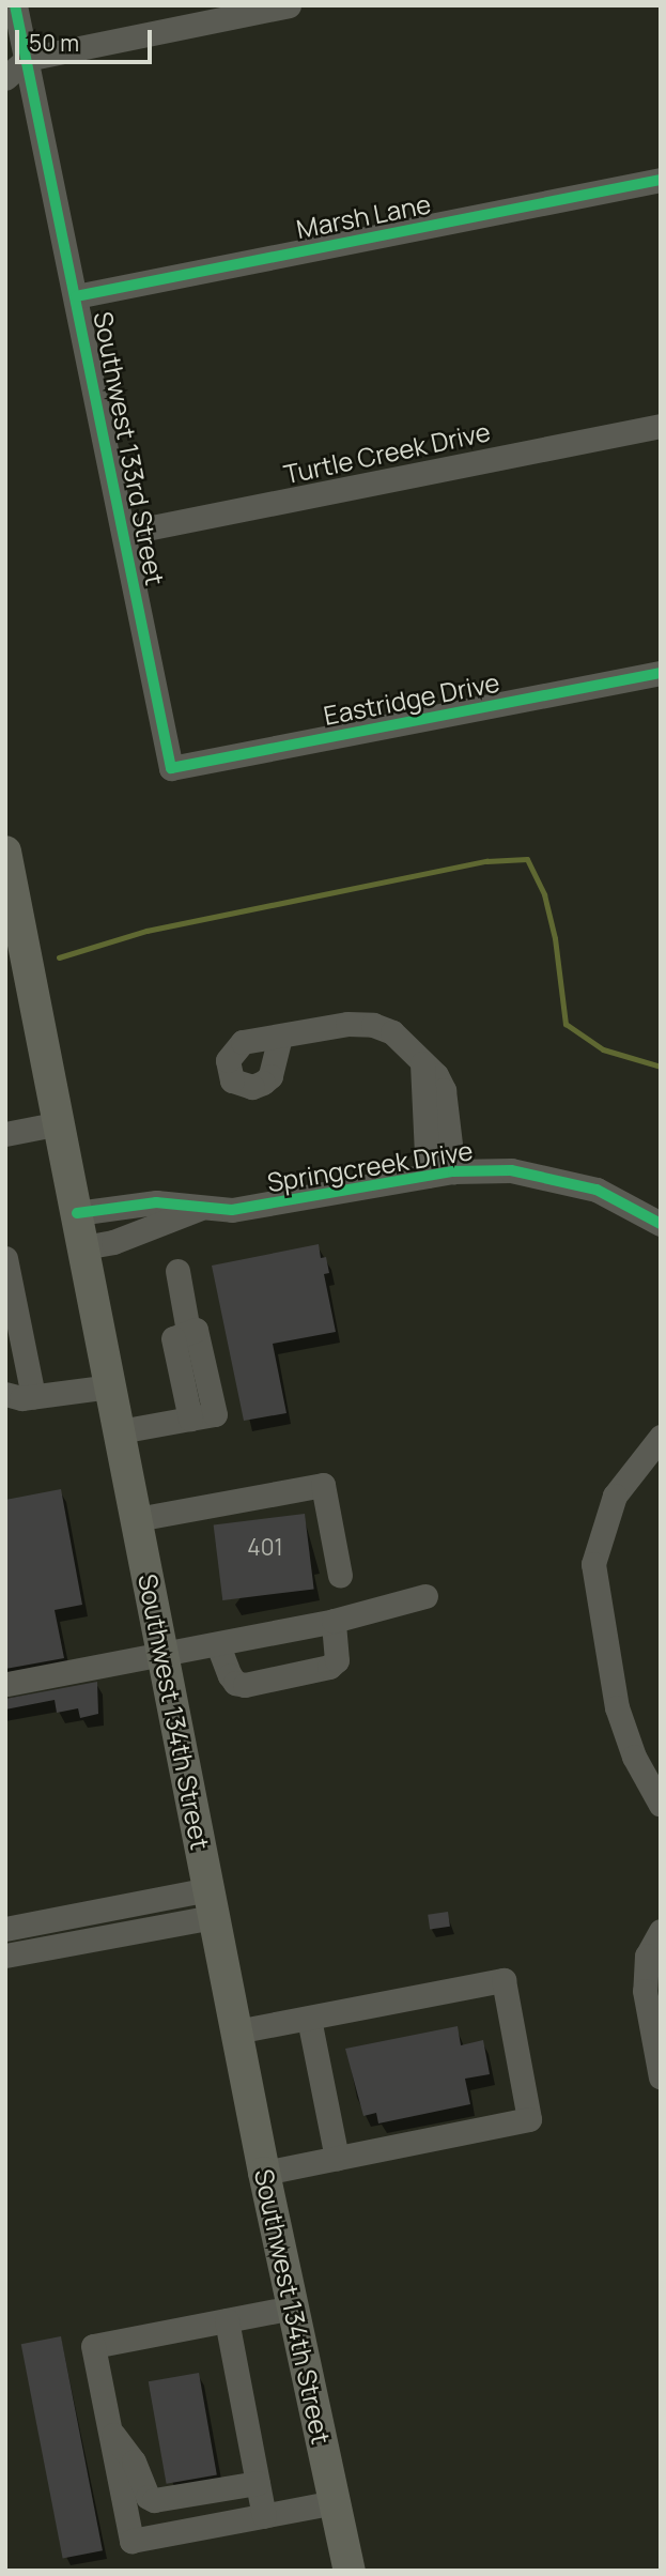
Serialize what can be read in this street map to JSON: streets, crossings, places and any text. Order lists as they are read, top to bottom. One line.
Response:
{"streets":{"main road":["Southwest 134th Street"],"street":["Marsh Lane","Southwest 133rd Street","Turtle Creek Drive","Eastridge Drive","Springcreek Drive"]},"crossings":[["Marsh Lane","Southwest 133rd Street"],["Southwest 133rd Street","Turtle Creek Drive"],["Southwest 133rd Street","Eastridge Drive"],["Springcreek Drive","Southwest 134th Street"]],"house_numbers":["401"],"scale_bar":"50 m"}
